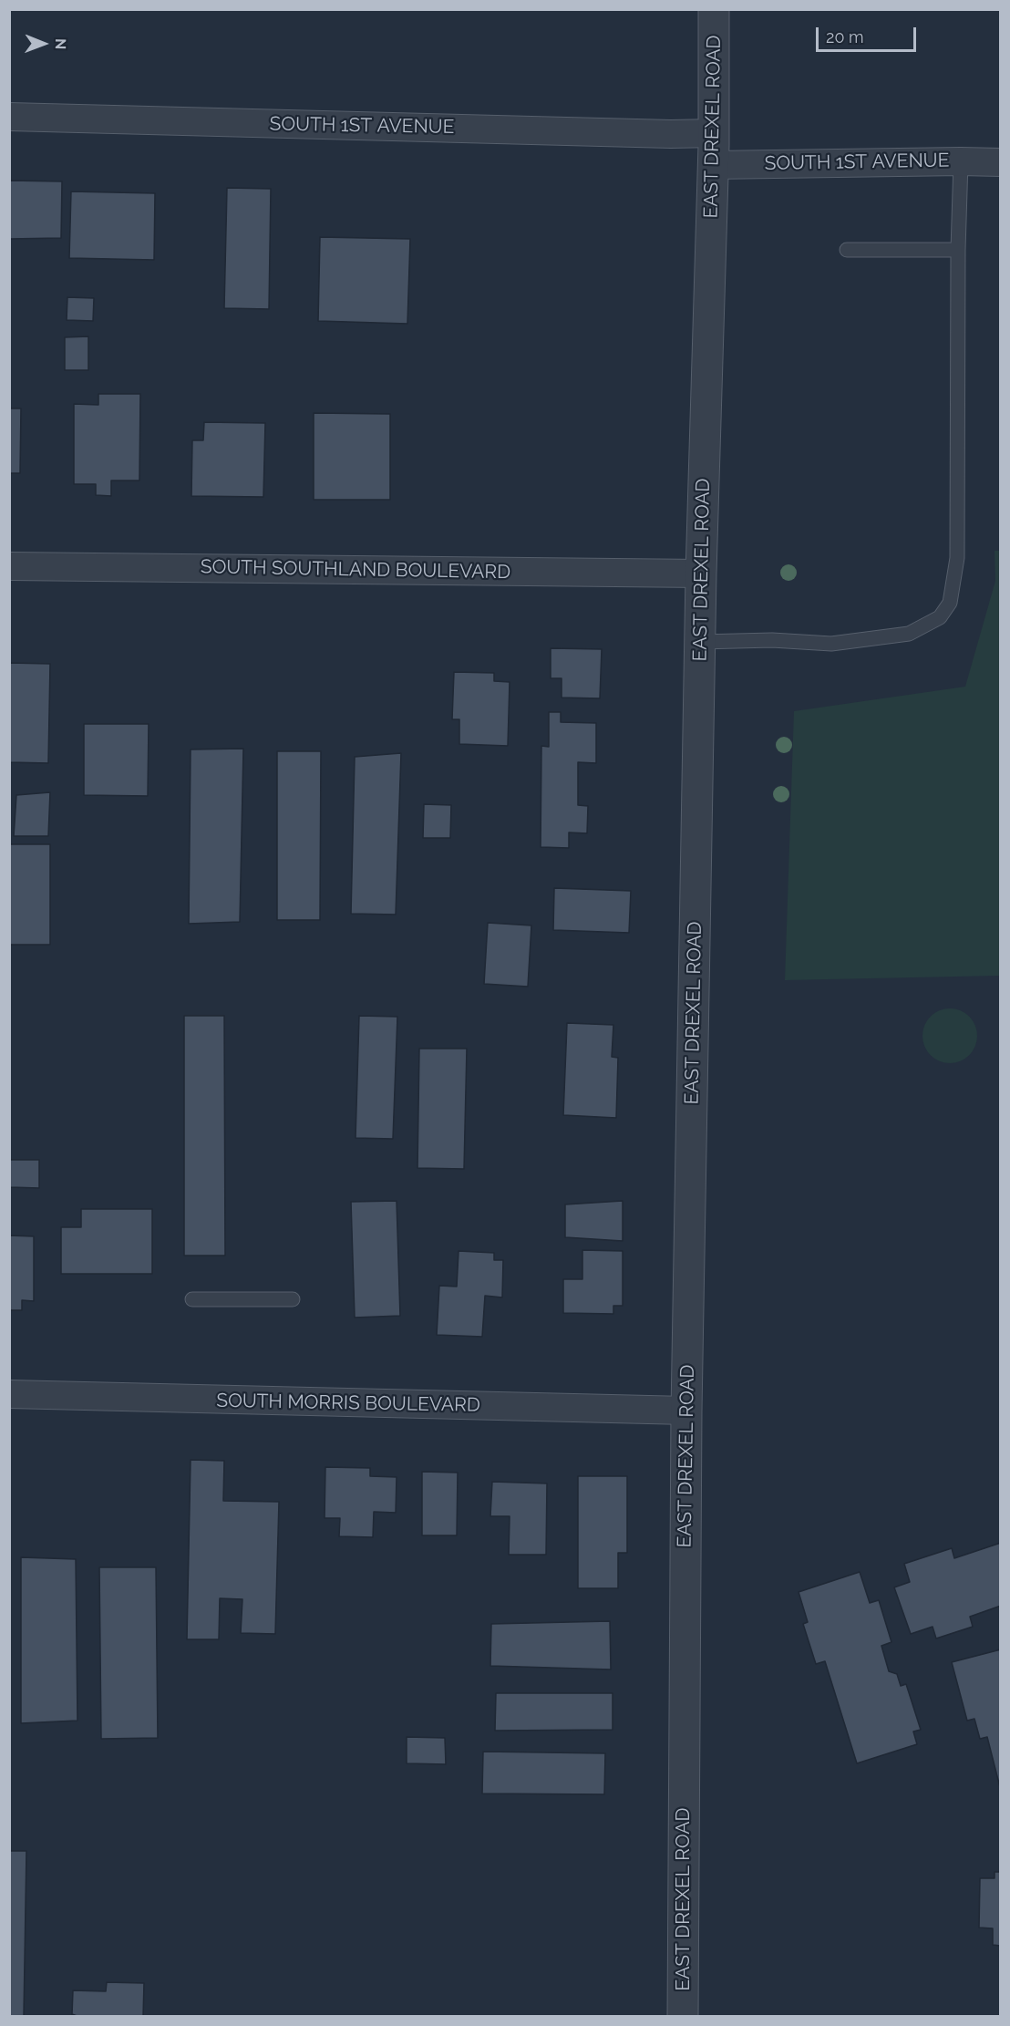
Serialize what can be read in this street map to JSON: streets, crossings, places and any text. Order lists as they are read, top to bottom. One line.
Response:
{"streets":{"street":["SOUTH 1ST AVENUE","EAST DREXEL ROAD","SOUTH SOUTHLAND BOULEVARD","SOUTH MORRIS BOULEVARD"]},"crossings":[["SOUTH 1ST AVENUE","EAST DREXEL ROAD"],["EAST DREXEL ROAD","SOUTH SOUTHLAND BOULEVARD"],["EAST DREXEL ROAD","SOUTH MORRIS BOULEVARD"]],"scale_bar":"20 m","north":"right"}
